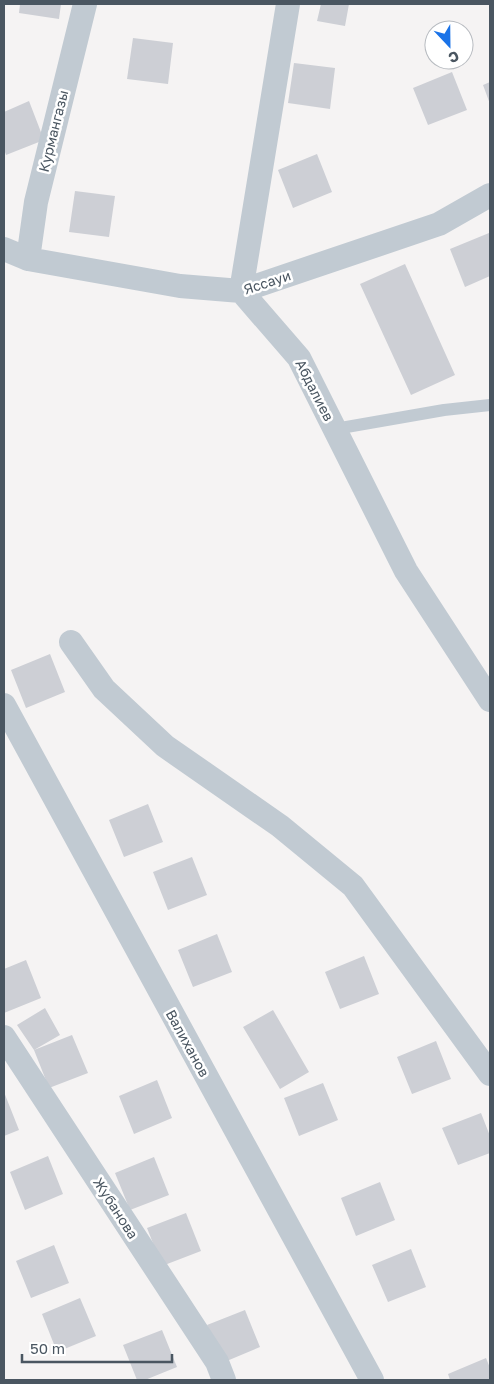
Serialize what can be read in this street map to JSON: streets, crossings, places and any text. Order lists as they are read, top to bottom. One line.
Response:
{"streets":{"street":["Курмангазы","Яссауи","Абдалиев","Валиханов","Жубанова"]},"crossings":[["Курмангазы","Яссауи"],["Яссауи","Абдалиев"]],"scale_bar":"50 m","north":"bottom"}
